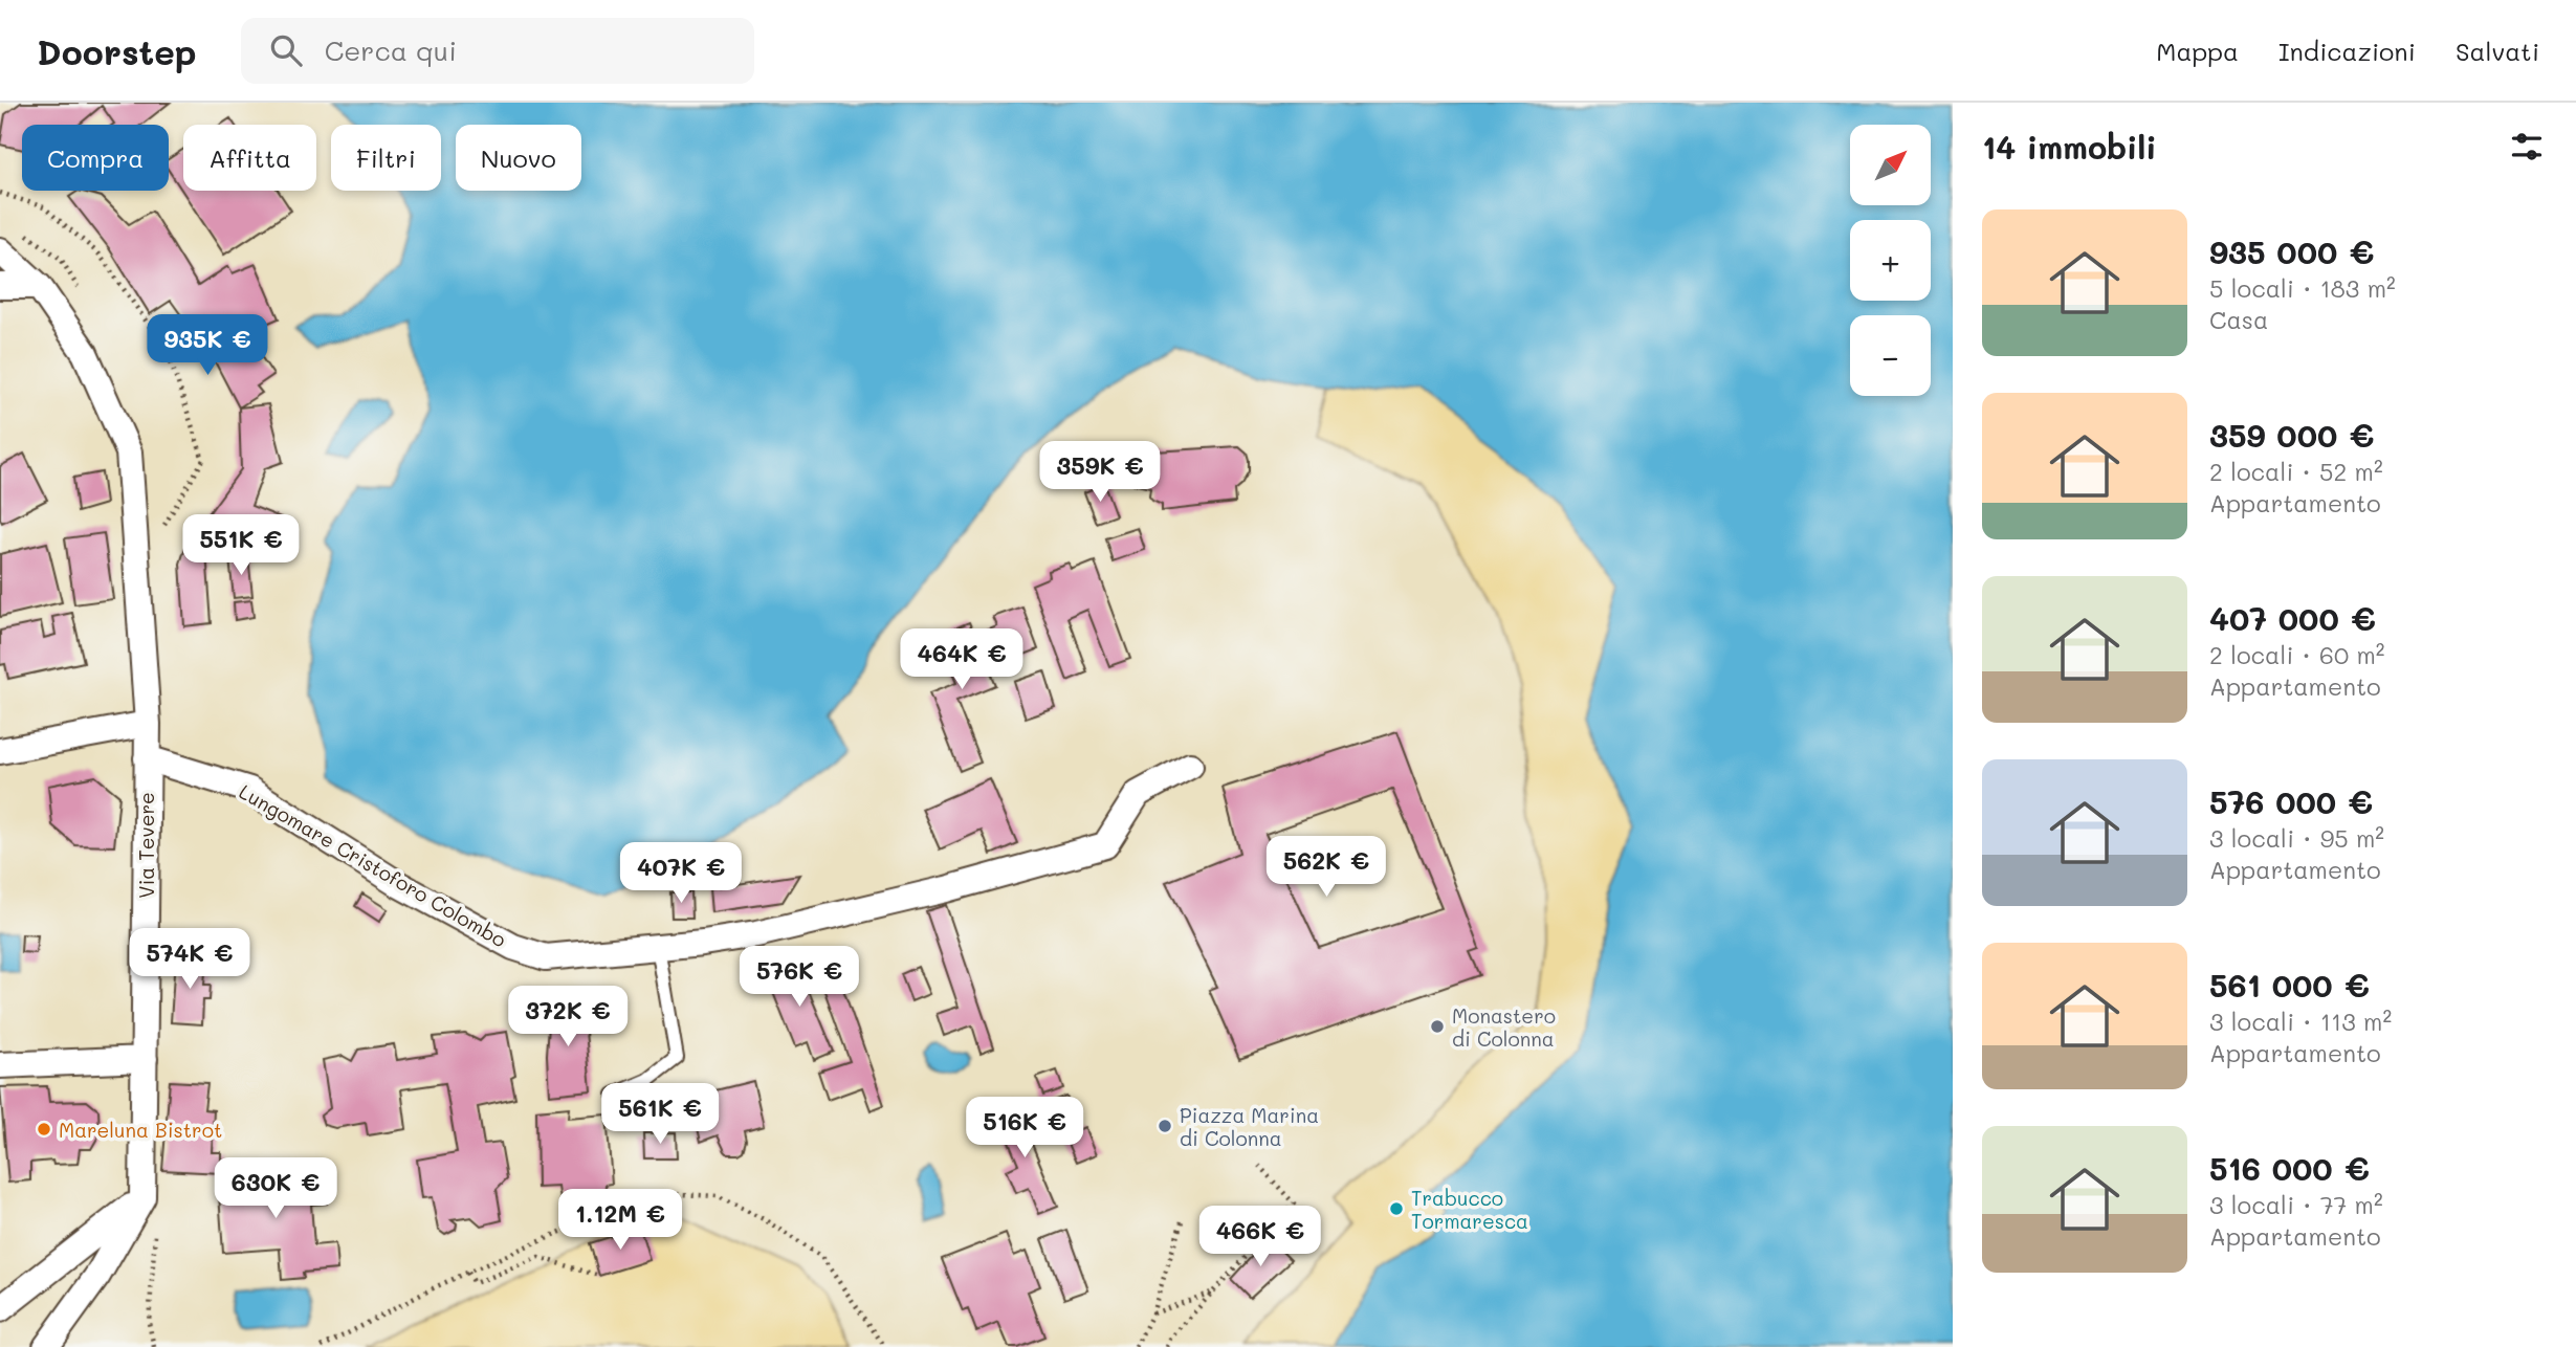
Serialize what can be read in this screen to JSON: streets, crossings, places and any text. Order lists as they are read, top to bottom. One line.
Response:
{"streets":{"street":["Via Tevere","Lungomare Cristoforo Colombo"]},"crossings":[["Via Tevere","Lungomare Cristoforo Colombo"]],"places":["Monastero di Colonna","Piazza Marina di Colonna","Mareluna Bistrot","Trabucco Tormaresca"],"north":"top right","page":{"header":"Doorstep","search":"Cerca qui","nav":["Mappa","Indicazioni","Salvati"],"heading":"14 immobili","map_buttons":["+","−"],"chip":["Compra","Affitta","Filtri","Nuovo"],"list":[{"name":"935 000 €","note":"5 locali · 183 m² · Casa"},{"name":"359 000 €","note":"2 locali · 52 m² · Appartamento"},{"name":"407 000 €","note":"2 locali · 60 m² · Appartamento"},{"name":"576 000 €","note":"3 locali · 95 m² · Appartamento"},{"name":"561 000 €","note":"3 locali · 113 m² · Appartamento"},{"name":"516 000 €","note":"3 locali · 77 m² · Appartamento"}],"price":["935K €","359K €","551K €","464K €","562K €","407K €","574K €","576K €","372K €","561K €","516K €","630K €","1.12M €","466K €"]}}
